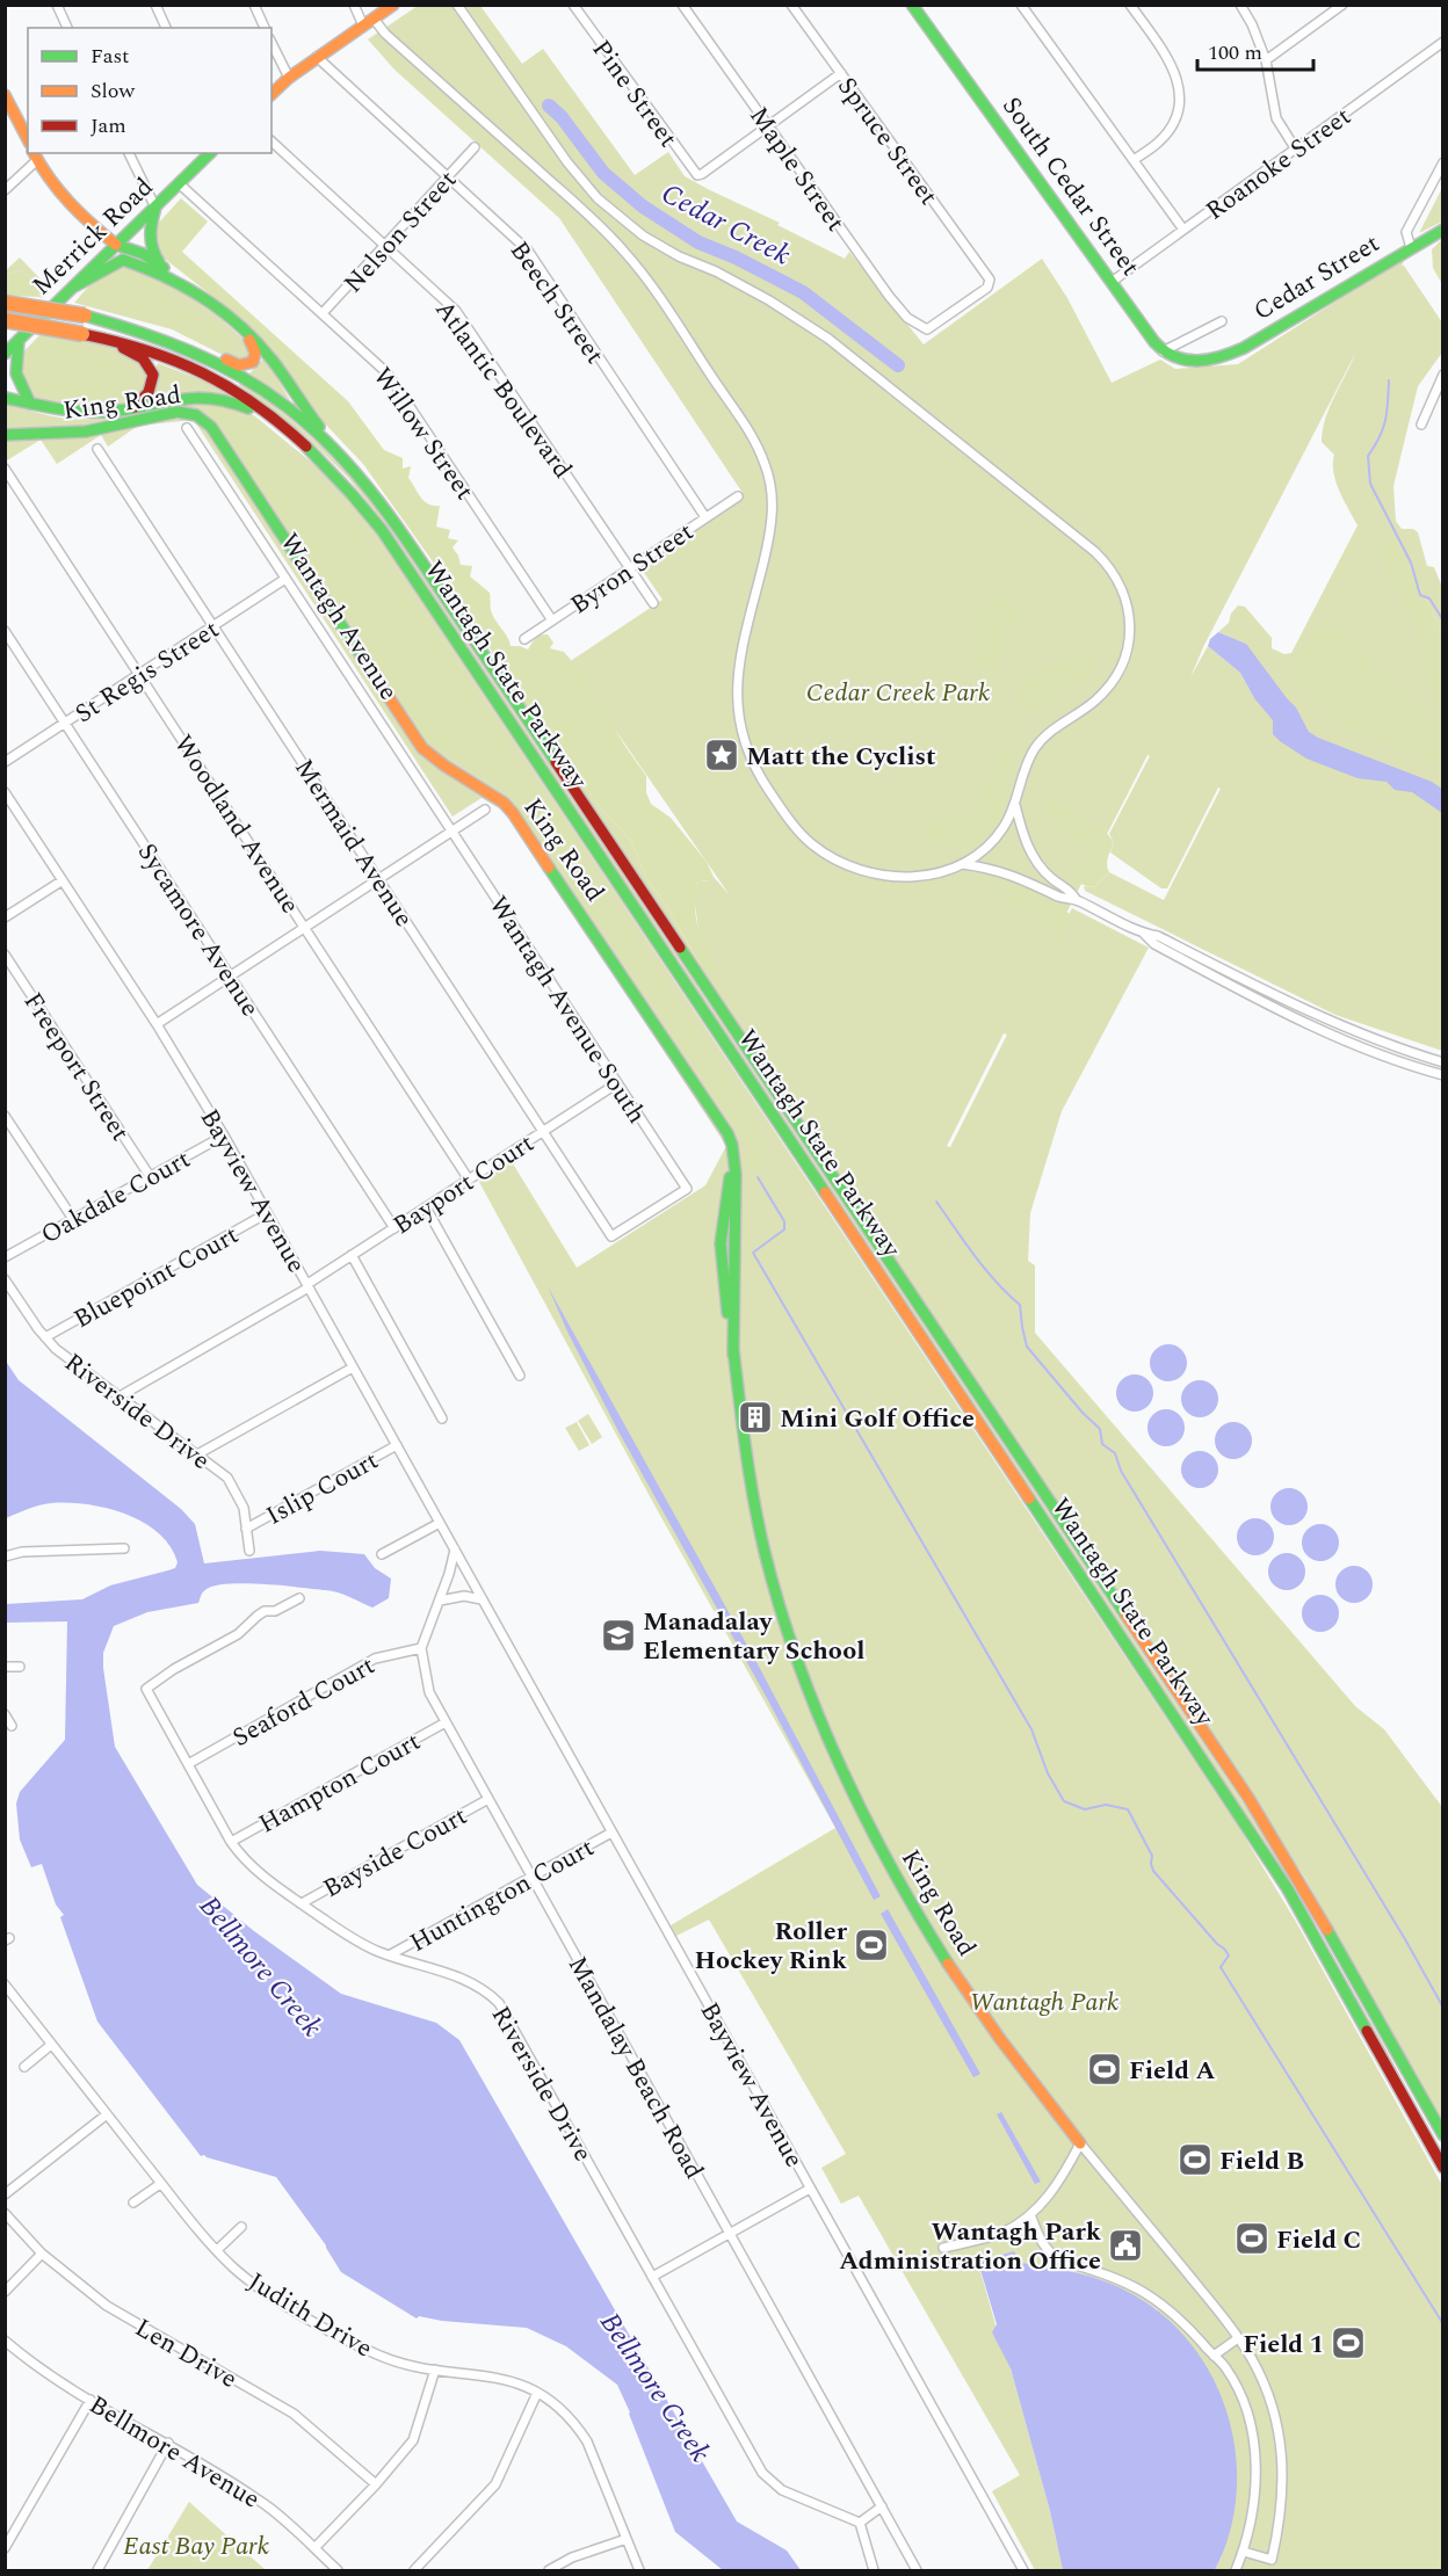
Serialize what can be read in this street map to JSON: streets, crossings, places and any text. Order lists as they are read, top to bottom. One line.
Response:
{"streets":{"main road":["South Cedar Street","Merrick Road","Cedar Street","King Road","Wantagh State Parkway"],"street":["Pine Street","Spruce Street","Roanoke Street","Maple Street","Nelson Street","Beech Street","Atlantic Boulevard","Willow Street","Byron Street","Wantagh Avenue","St Regis Street","Woodland Avenue","Mermaid Avenue","Sycamore Avenue","Wantagh Avenue South","Freeport Street","Bayport Court","Bayview Avenue","Oakdale Court","Bluepoint Court","Riverside Drive","Islip Court","Seaford Court","Hampton Court","Bayside Court","Huntington Court","Mandalay Beach Road","Judith Drive","Len Drive","Bellmore Avenue"]},"crossings":[["Pine Street","Maple Street"],["Spruce Street","Maple Street"],["Roanoke Street","South Cedar Street"],["South Cedar Street","Cedar Street"],["Nelson Street","Beech Street"],["Nelson Street","Atlantic Boulevard"],["Nelson Street","Willow Street"],["Merrick Road","Willow Street"],["Beech Street","Byron Street"],["Atlantic Boulevard","Byron Street"],["Willow Street","Byron Street"],["Wantagh Avenue","St Regis Street"],["Wantagh Avenue","Wantagh Avenue South"],["St Regis Street","Woodland Avenue"],["St Regis Street","Mermaid Avenue"],["St Regis Street","Sycamore Avenue"],["Woodland Avenue","Bayport Court"],["Mermaid Avenue","Wantagh Avenue South"],["Mermaid Avenue","Bayport Court"],["Sycamore Avenue","Bayport Court"],["Wantagh Avenue South","Bayport Court"],["Freeport Street","Oakdale Court"],["Bayport Court","Bayview Avenue"],["Bayport Court","Riverside Drive"],["Bayview Avenue","Oakdale Court"],["Bayview Avenue","Bluepoint Court"],["Bayview Avenue","Islip Court"],["Bayview Avenue","Huntington Court"],["Bluepoint Court","Riverside Drive"],["Riverside Drive","Islip Court"],["Riverside Drive","Seaford Court"],["Riverside Drive","Hampton Court"],["Riverside Drive","Bayside Court"],["Riverside Drive","Huntington Court"],["Seaford Court","Mandalay Beach Road"],["Hampton Court","Mandalay Beach Road"],["Bayside Court","Mandalay Beach Road"],["Huntington Court","Mandalay Beach Road"]],"water":["Cedar Creek","Bellmore Creek"],"parks":["Cedar Creek Park","Wantagh Park","East Bay Park"],"places":{"place":["Matt the Cyclist"],"building":["Mini Golf Office"],"school or university":["Manadalay Elementary School"],"sports":["Roller Hockey Rink","Field A","Field B","Field C","Field 1"],"public building":["Wantagh Park Administration Office"]},"legend":["Fast","Slow","Jam"],"scale_bar":"100 m"}
